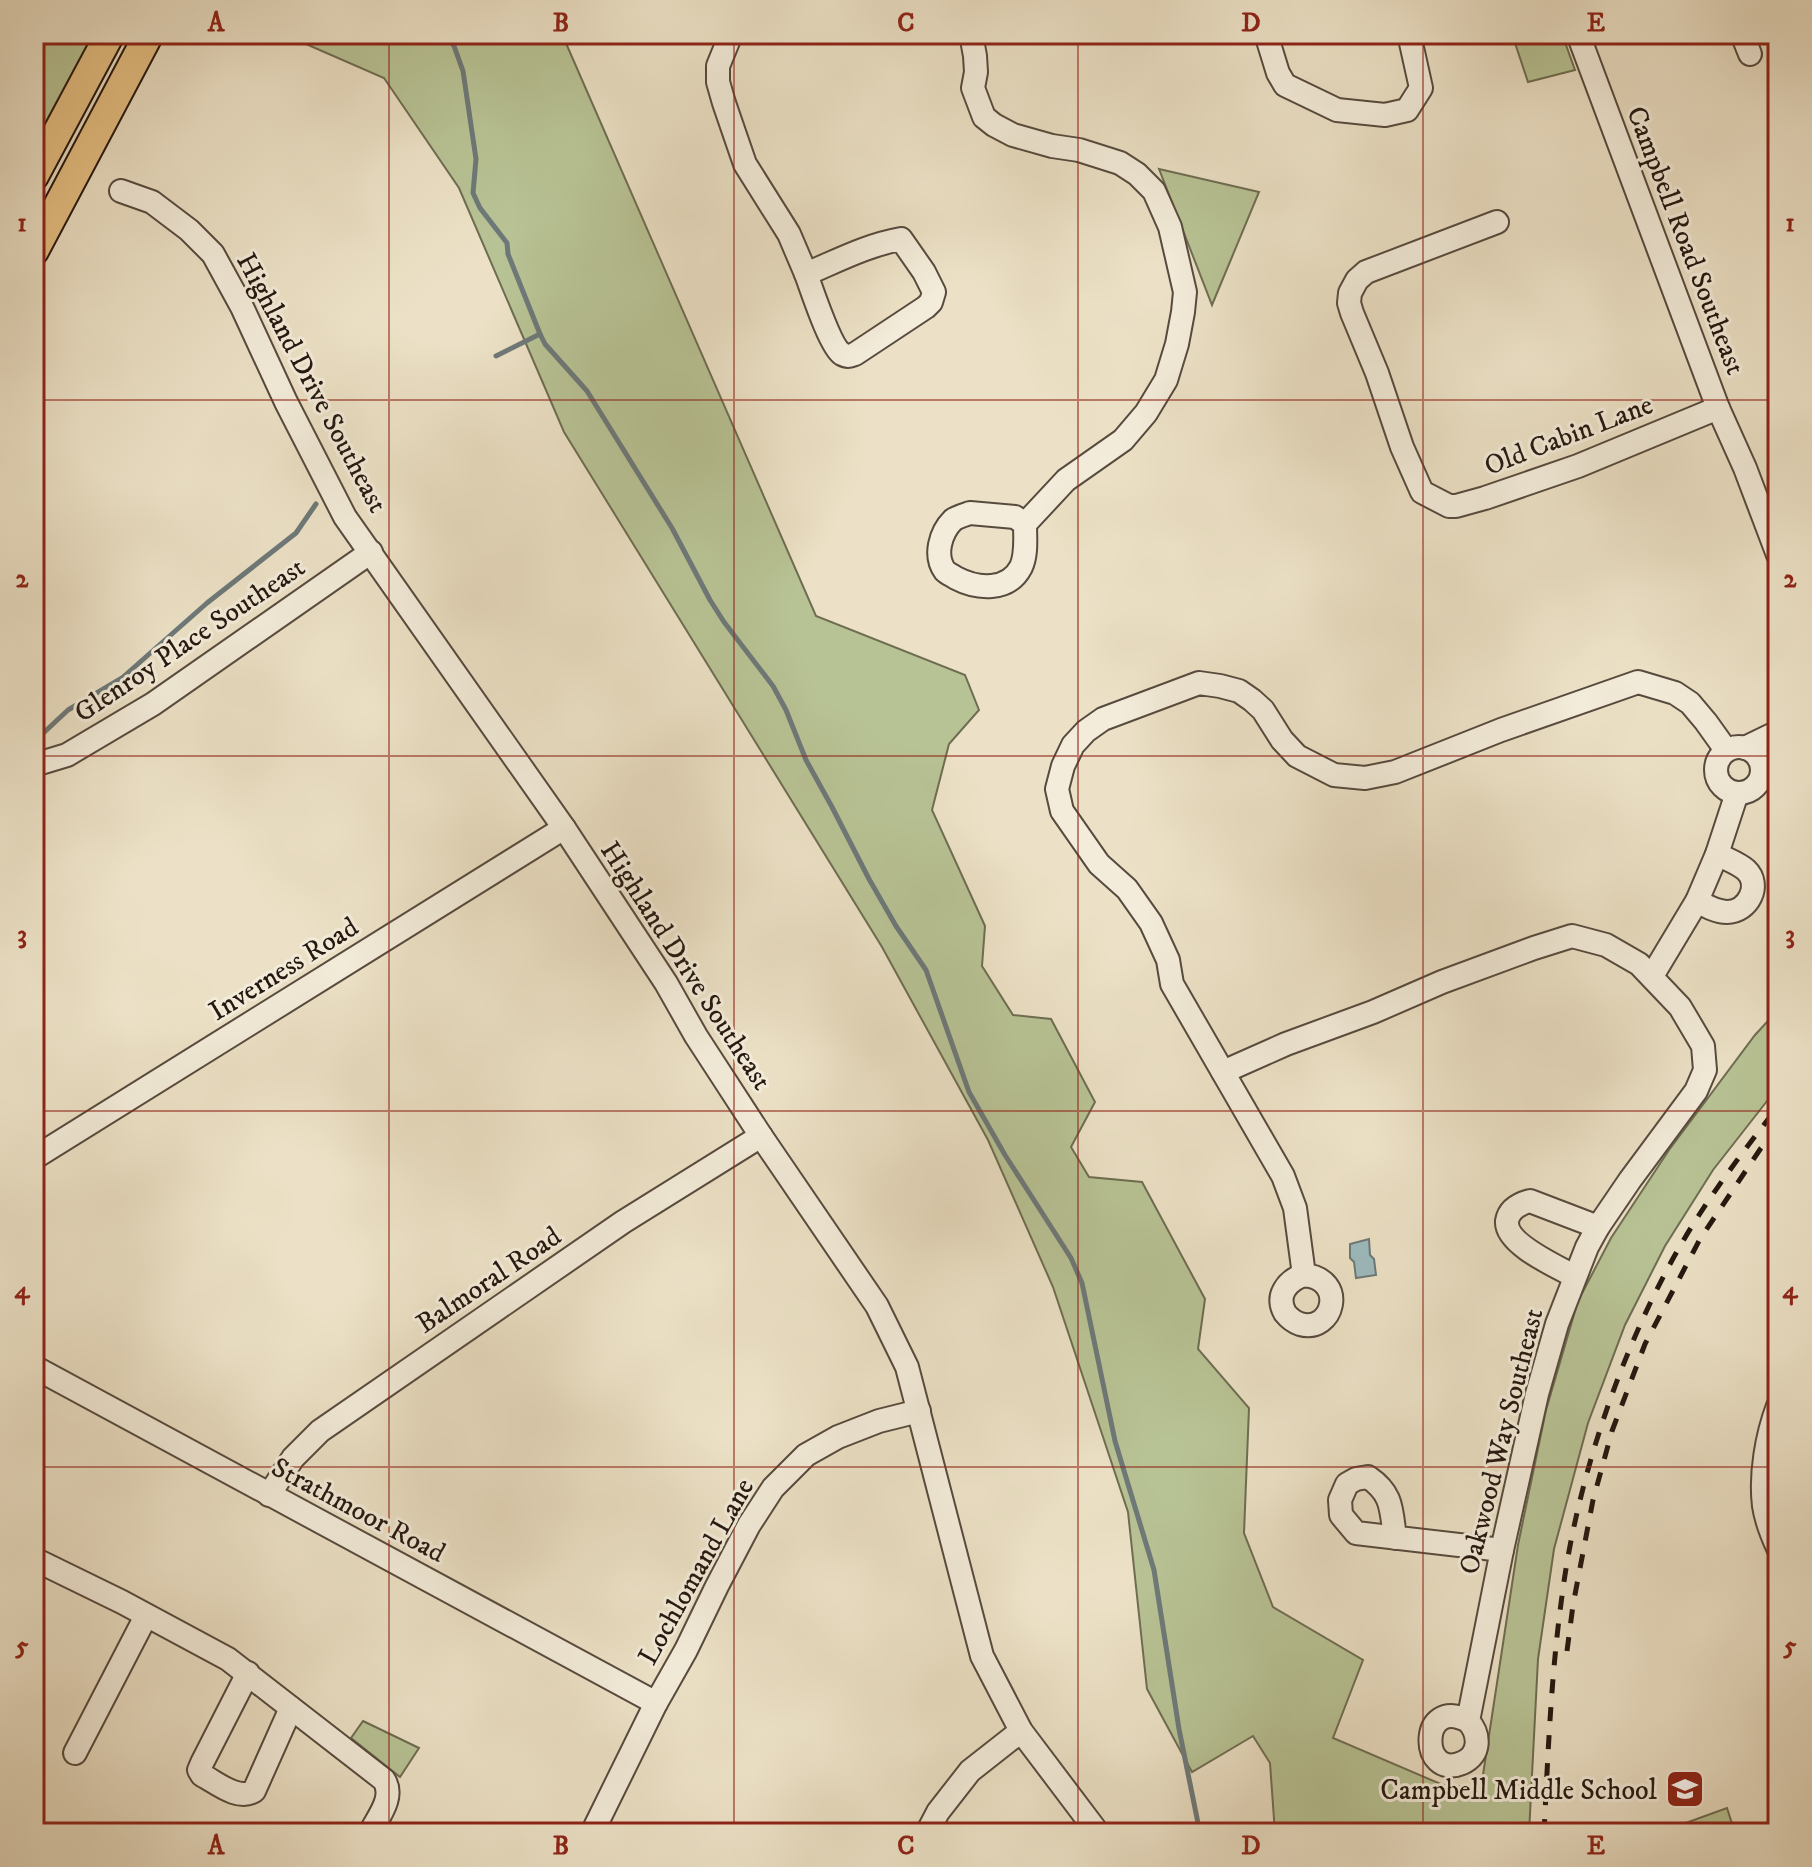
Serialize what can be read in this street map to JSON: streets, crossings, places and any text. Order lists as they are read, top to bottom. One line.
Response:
{"streets":{"street":["Campbell Road Southeast","Highland Drive Southeast","Old Cabin Lane","Glenroy Place Southeast","Inverness Road","Balmoral Road","Oakwood Way Southeast","Strathmoor Road","Lochlomand Lane"]},"crossings":[["Campbell Road Southeast","Old Cabin Lane"],["Highland Drive Southeast","Glenroy Place Southeast"],["Highland Drive Southeast","Inverness Road"],["Highland Drive Southeast","Balmoral Road"],["Highland Drive Southeast","Lochlomand Lane"],["Balmoral Road","Strathmoor Road"],["Strathmoor Road","Lochlomand Lane"]],"places":{"school or university":["Campbell Middle School"]},"grid":{"columns":["A","B","C","D","E"],"rows":["1","2","3","4","5"]}}
